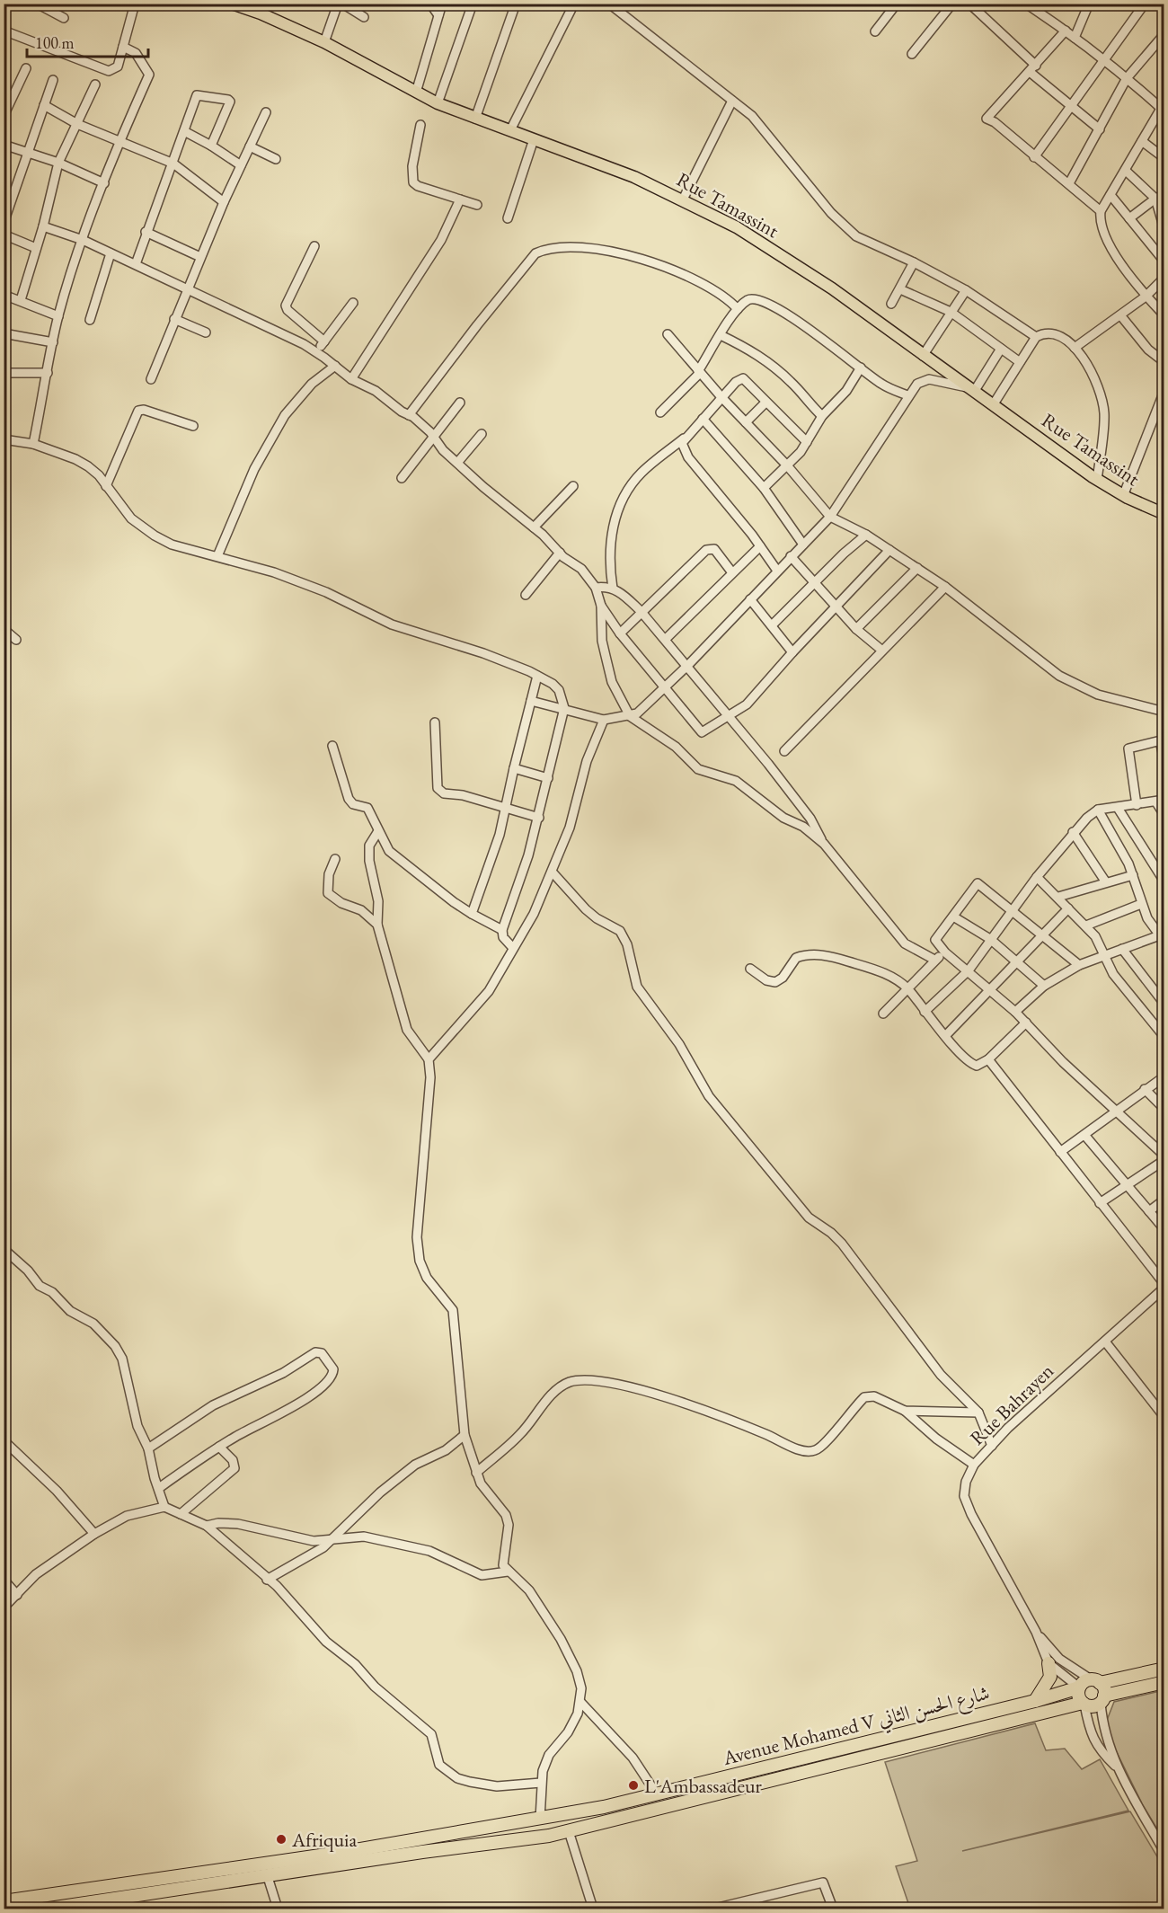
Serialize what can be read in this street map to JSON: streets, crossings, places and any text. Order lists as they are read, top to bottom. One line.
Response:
{"streets":{"highway":["Avenue Mohamed V شارع الحسن الثاني"],"main road":["Rue Tamassint"],"street":["Rue Bahrayen"]},"crossings":[["Rue Bahrayen","Avenue Mohamed V شارع الحسن الثاني"]],"places":["L'Ambassadeur","Afriquia"],"scale_bar":"100 m"}
